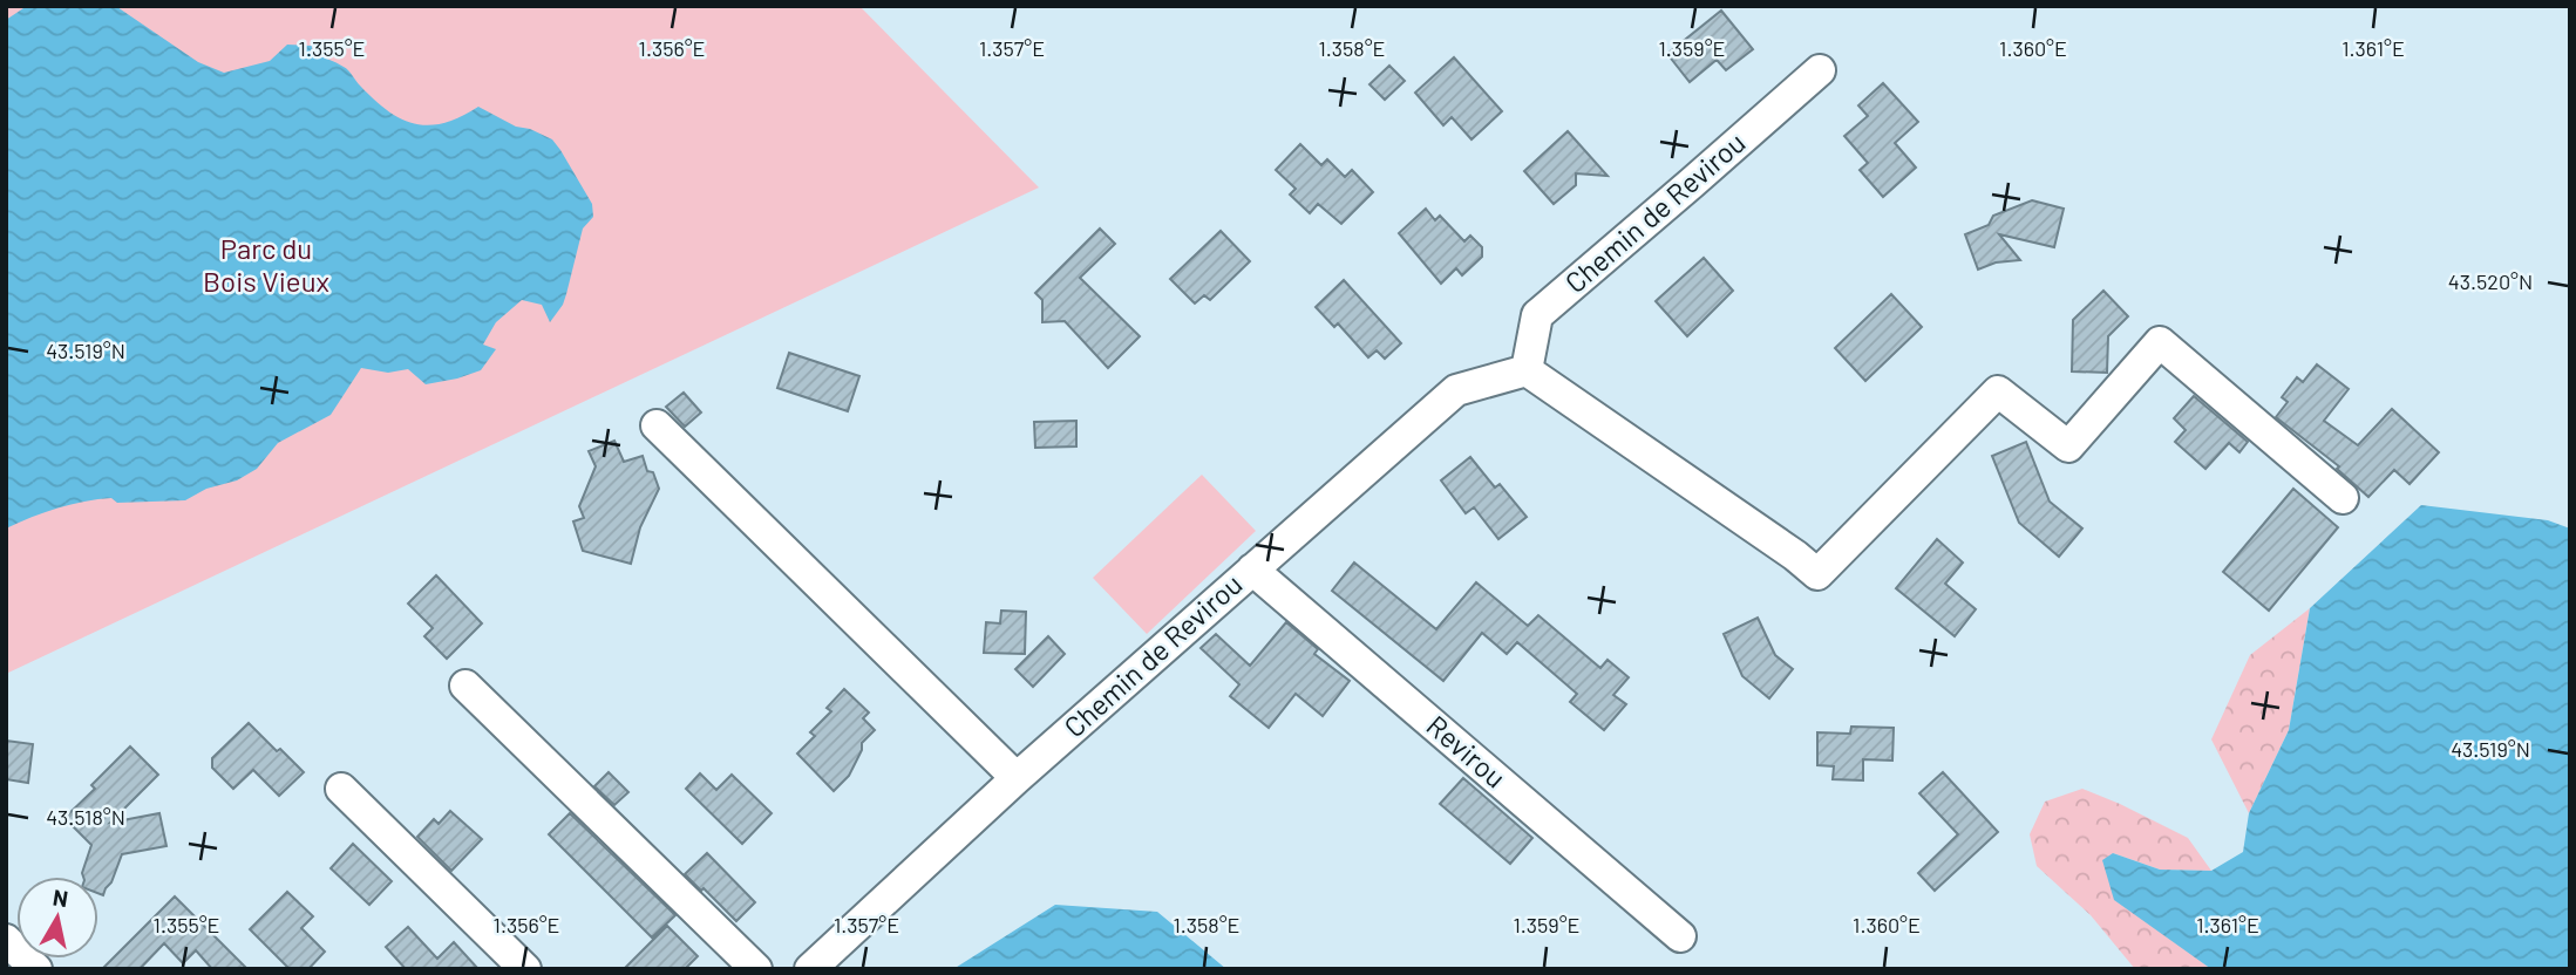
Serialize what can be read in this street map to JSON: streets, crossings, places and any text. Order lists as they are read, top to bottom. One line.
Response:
{"streets":{"street":["Chemin de Revirou","Revirou"]},"crossings":[["Chemin de Revirou","Revirou"]],"parks":["Parc du Bois Vieux"],"north":"top","coordinates":["1.358°E","1.359°E","1.361°E","1.355°E","1.356°E","1.357°E","1.360°E","43.520°N","43.519°N","43.518°N"]}
